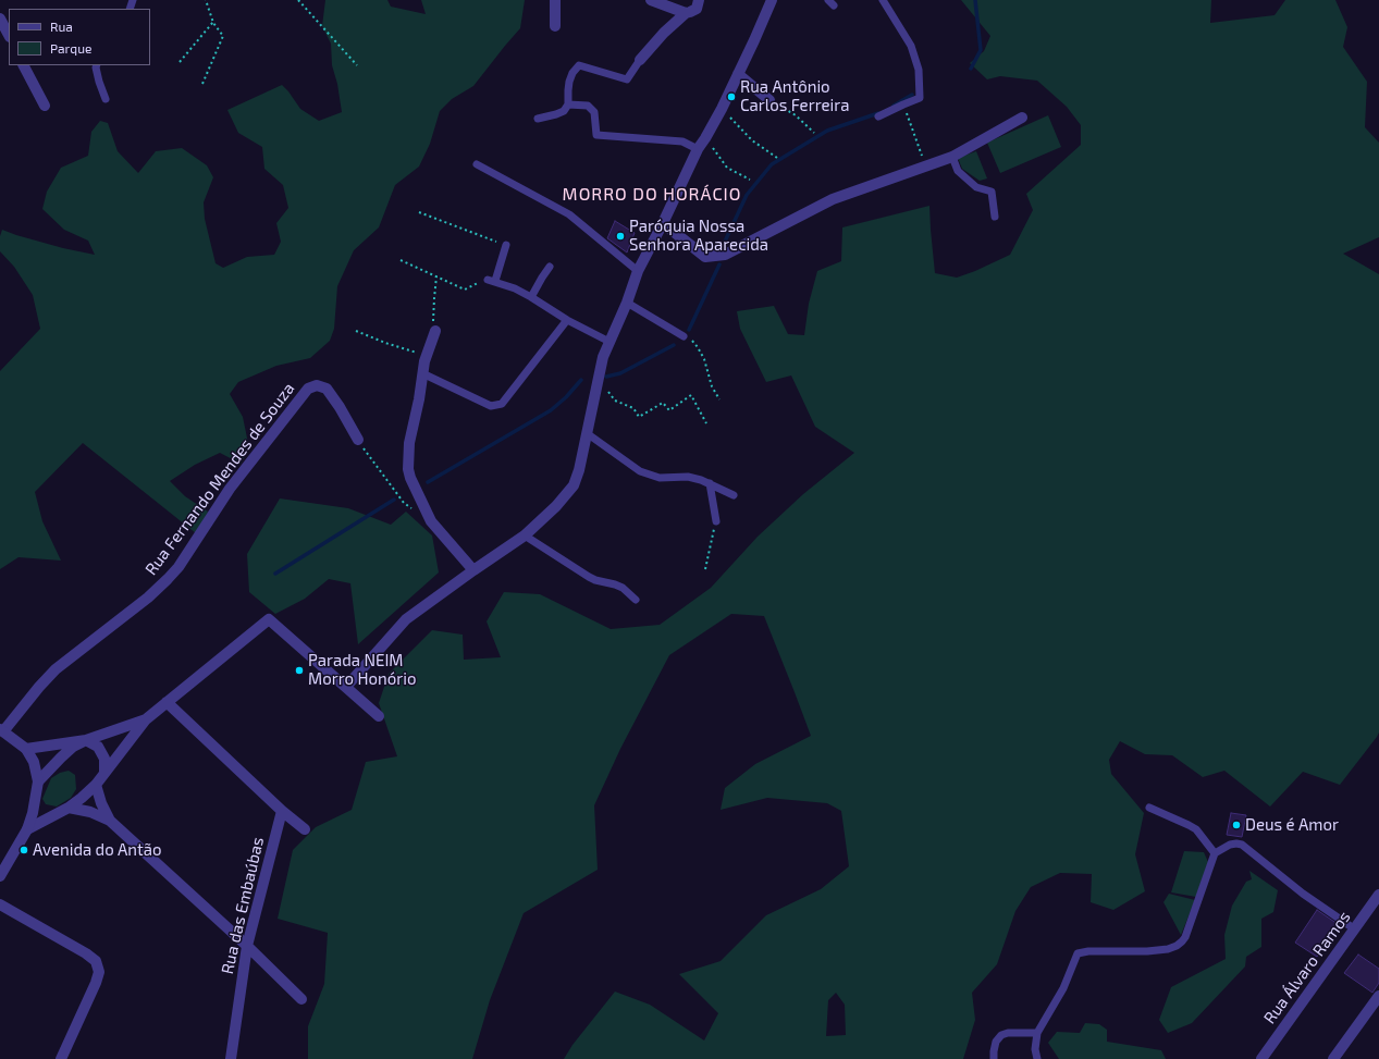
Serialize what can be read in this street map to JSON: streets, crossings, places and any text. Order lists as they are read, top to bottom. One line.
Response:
{"streets":{"street":["Rua Fernando Mendes de Souza","Rua das Embaúbas","Rua Álvaro Ramos"]},"districts":["MORRO DO HORÁCIO"],"places":["Rua Antônio Carlos Ferreira","Paróquia Nossa Senhora Aparecida","Parada NEIM Morro Honório","Deus é Amor","Avenida do Antão"],"legend":["Rua","Parque"]}
